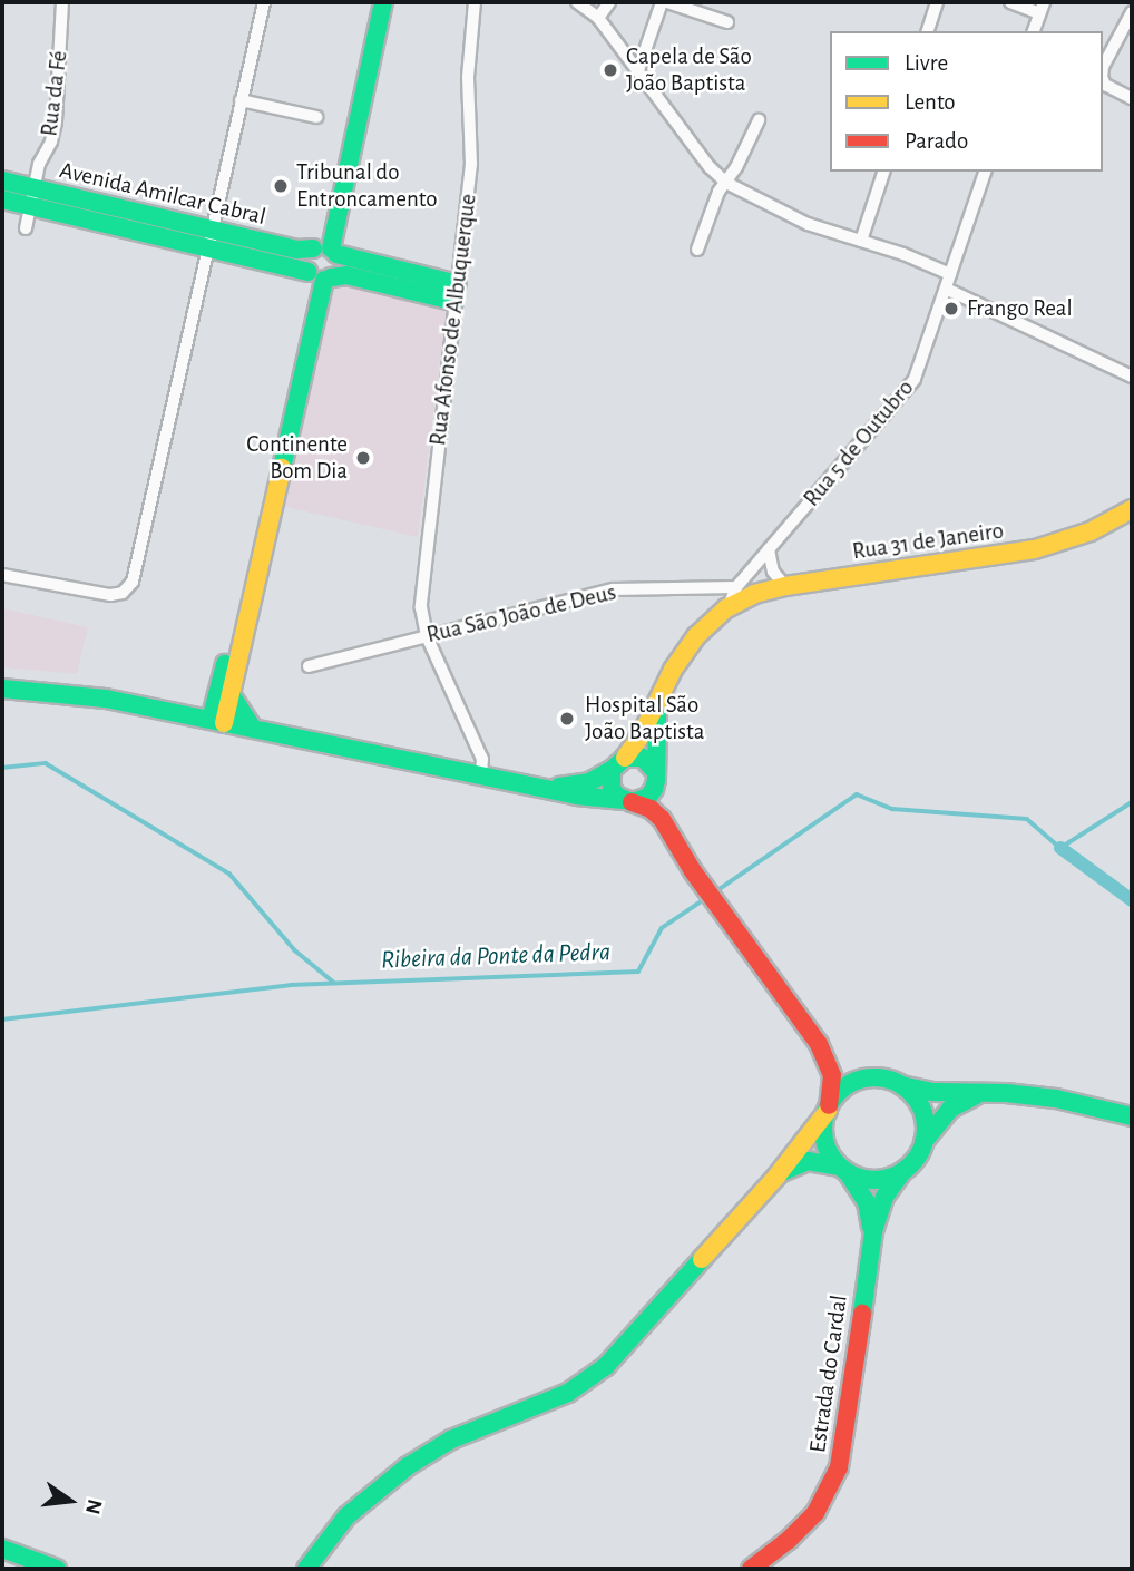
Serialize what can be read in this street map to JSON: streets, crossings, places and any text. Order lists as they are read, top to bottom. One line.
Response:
{"streets":{"main road":["Avenida Amilcar Cabral","Rua 31 de Janeiro","Estrada do Cardal"],"street":["Rua da Fé","Rua Afonso de Albuquerque","Rua 5 de Outubro","Rua São João de Deus"]},"crossings":[["Rua da Fé","Avenida Amilcar Cabral"],["Avenida Amilcar Cabral","Rua Afonso de Albuquerque"],["Rua Afonso de Albuquerque","Rua São João de Deus"],["Rua 5 de Outubro","Rua 31 de Janeiro"],["Rua 5 de Outubro","Rua São João de Deus"]],"water":["Ribeira da Ponte da Pedra"],"places":["Capela de São João Baptista","Tribunal do Entroncamento","Frango Real","Continente Bom Dia","Hospital São João Baptista"],"legend":["Livre","Lento","Parado"],"north":"right"}
